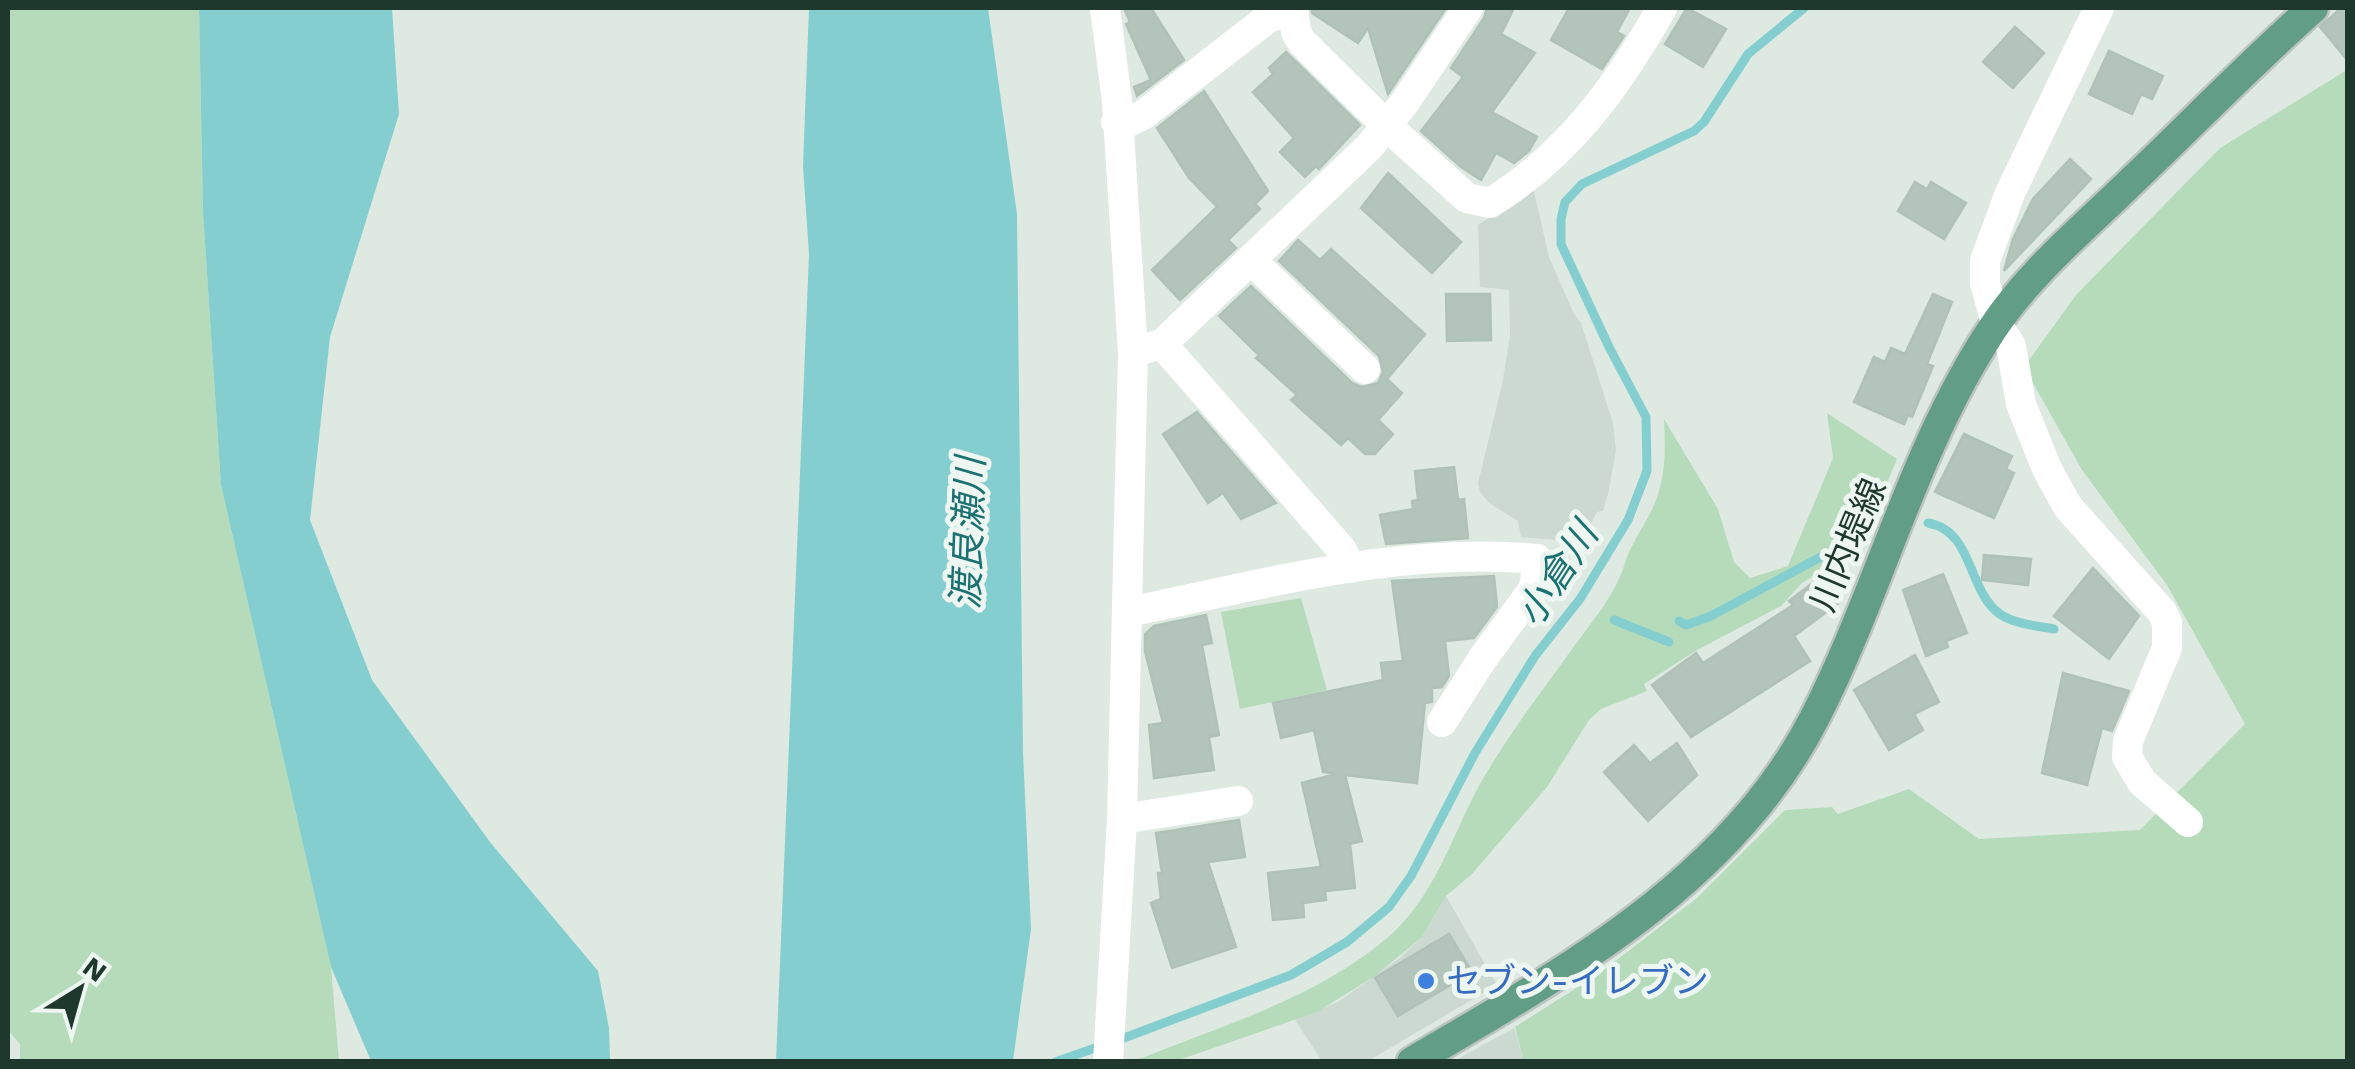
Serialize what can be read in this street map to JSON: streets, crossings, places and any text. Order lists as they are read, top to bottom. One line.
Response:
{"streets":{"main road":["川内堤線"]},"water":["渡良瀬川","小倉川"],"places":["セブン-イレブン"],"north":"top right"}
